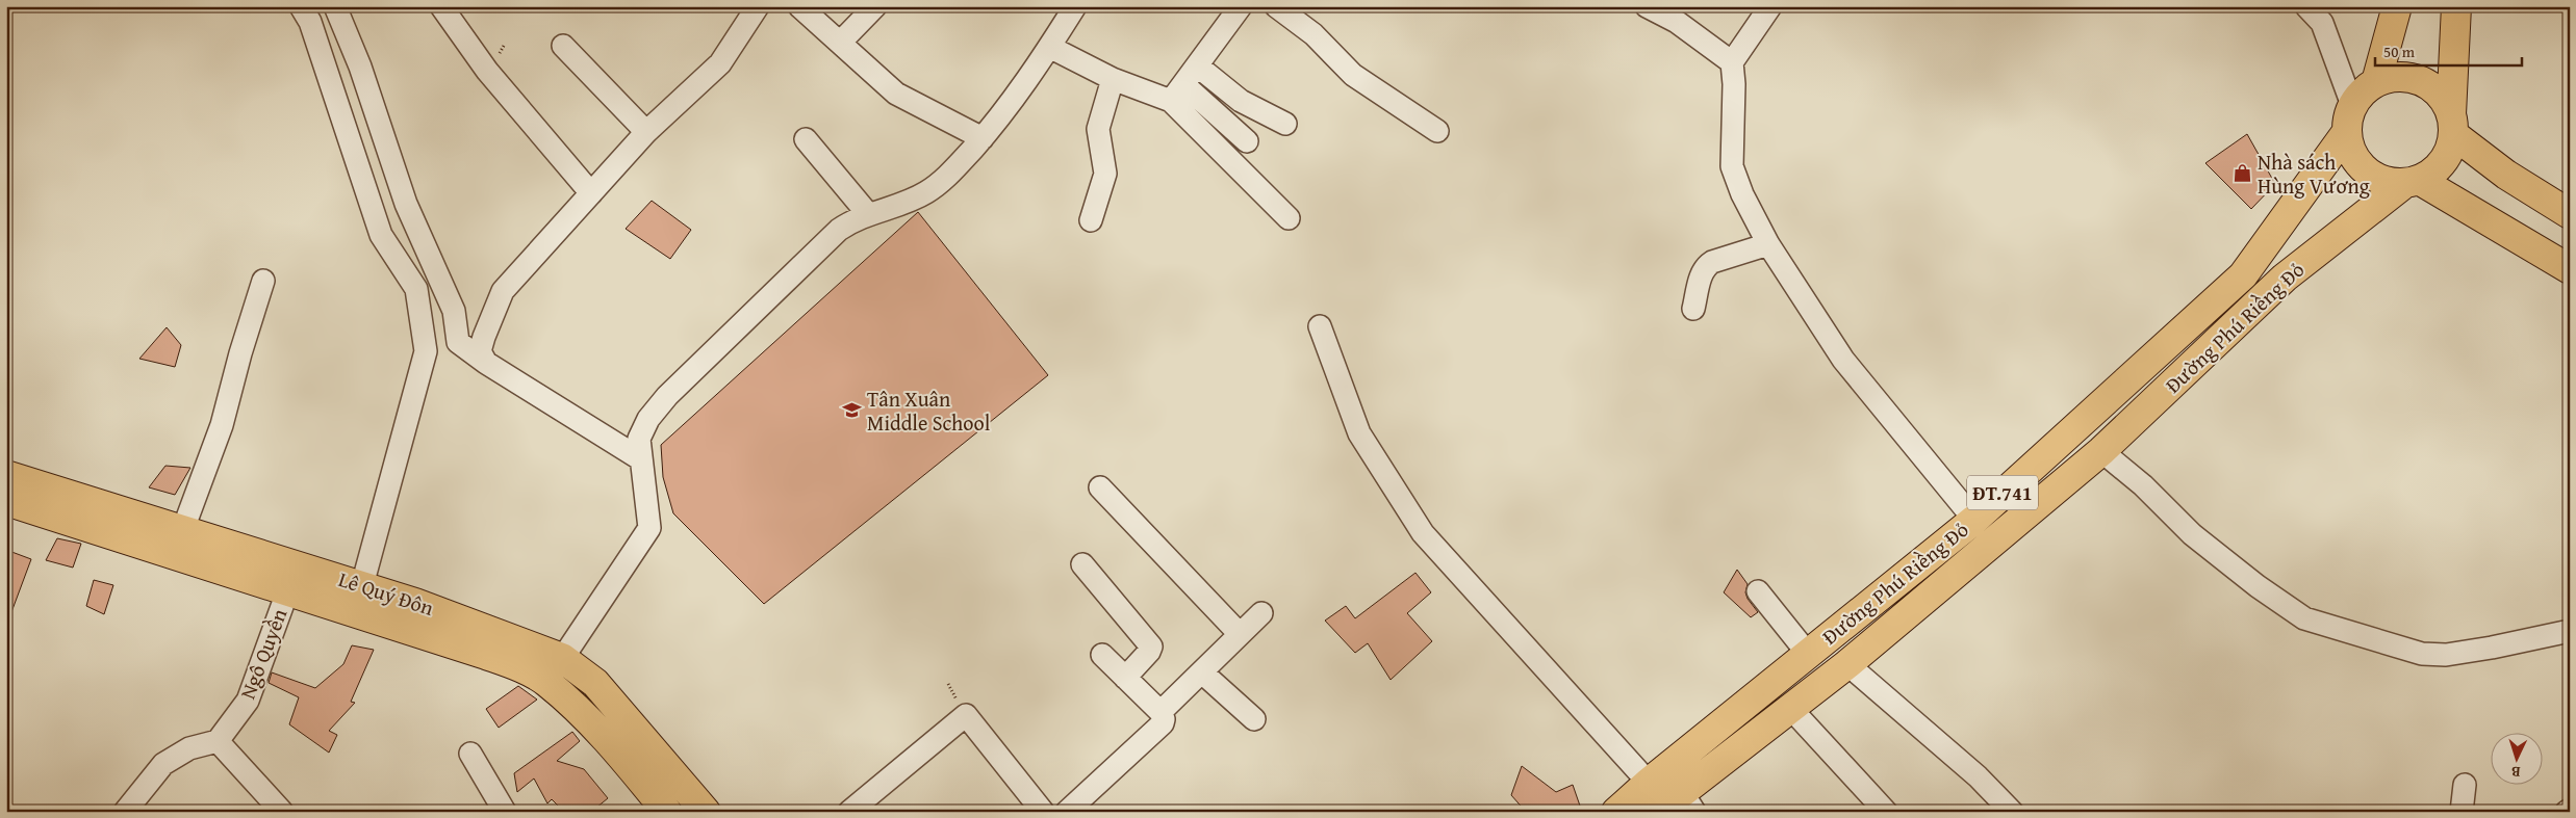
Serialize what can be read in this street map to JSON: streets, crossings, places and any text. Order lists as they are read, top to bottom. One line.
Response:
{"streets":{"main road":["Đường Phú Riềng Đỏ","ĐT.741","Lê Quý Đôn"],"street":["Ngô Quyền"]},"crossings":[["Lê Quý Đôn","Ngô Quyền"]],"places":{"shop":["Nhà sách Hùng Vương"],"school or university":["Tân Xuân Middle School"]},"scale_bar":"50 m","north":"bottom"}
